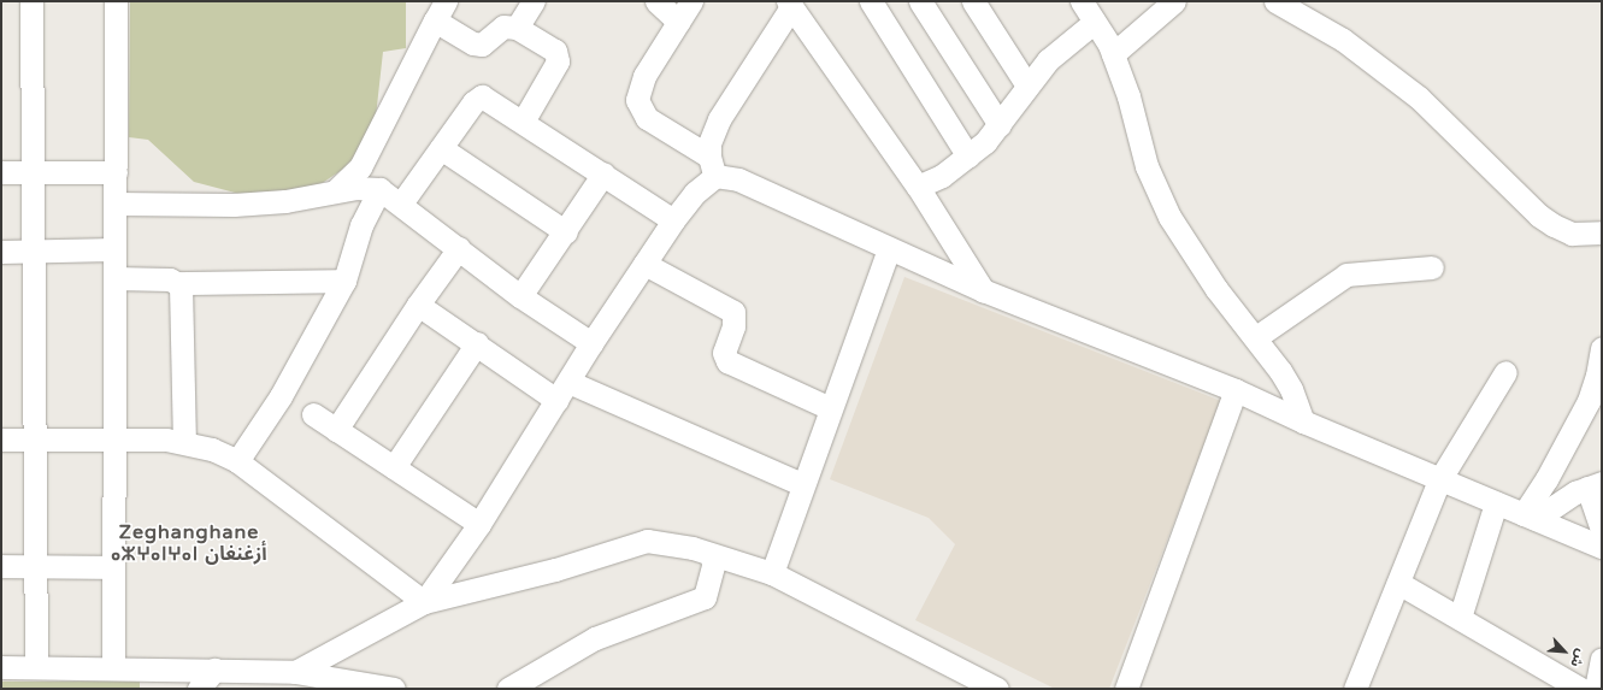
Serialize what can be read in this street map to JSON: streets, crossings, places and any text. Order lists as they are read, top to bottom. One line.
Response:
{"districts":["Zeghanghane ⴰⵣⵖⴰⵏⵖⴰⵏ أزغنغان"],"north":"bottom right"}
